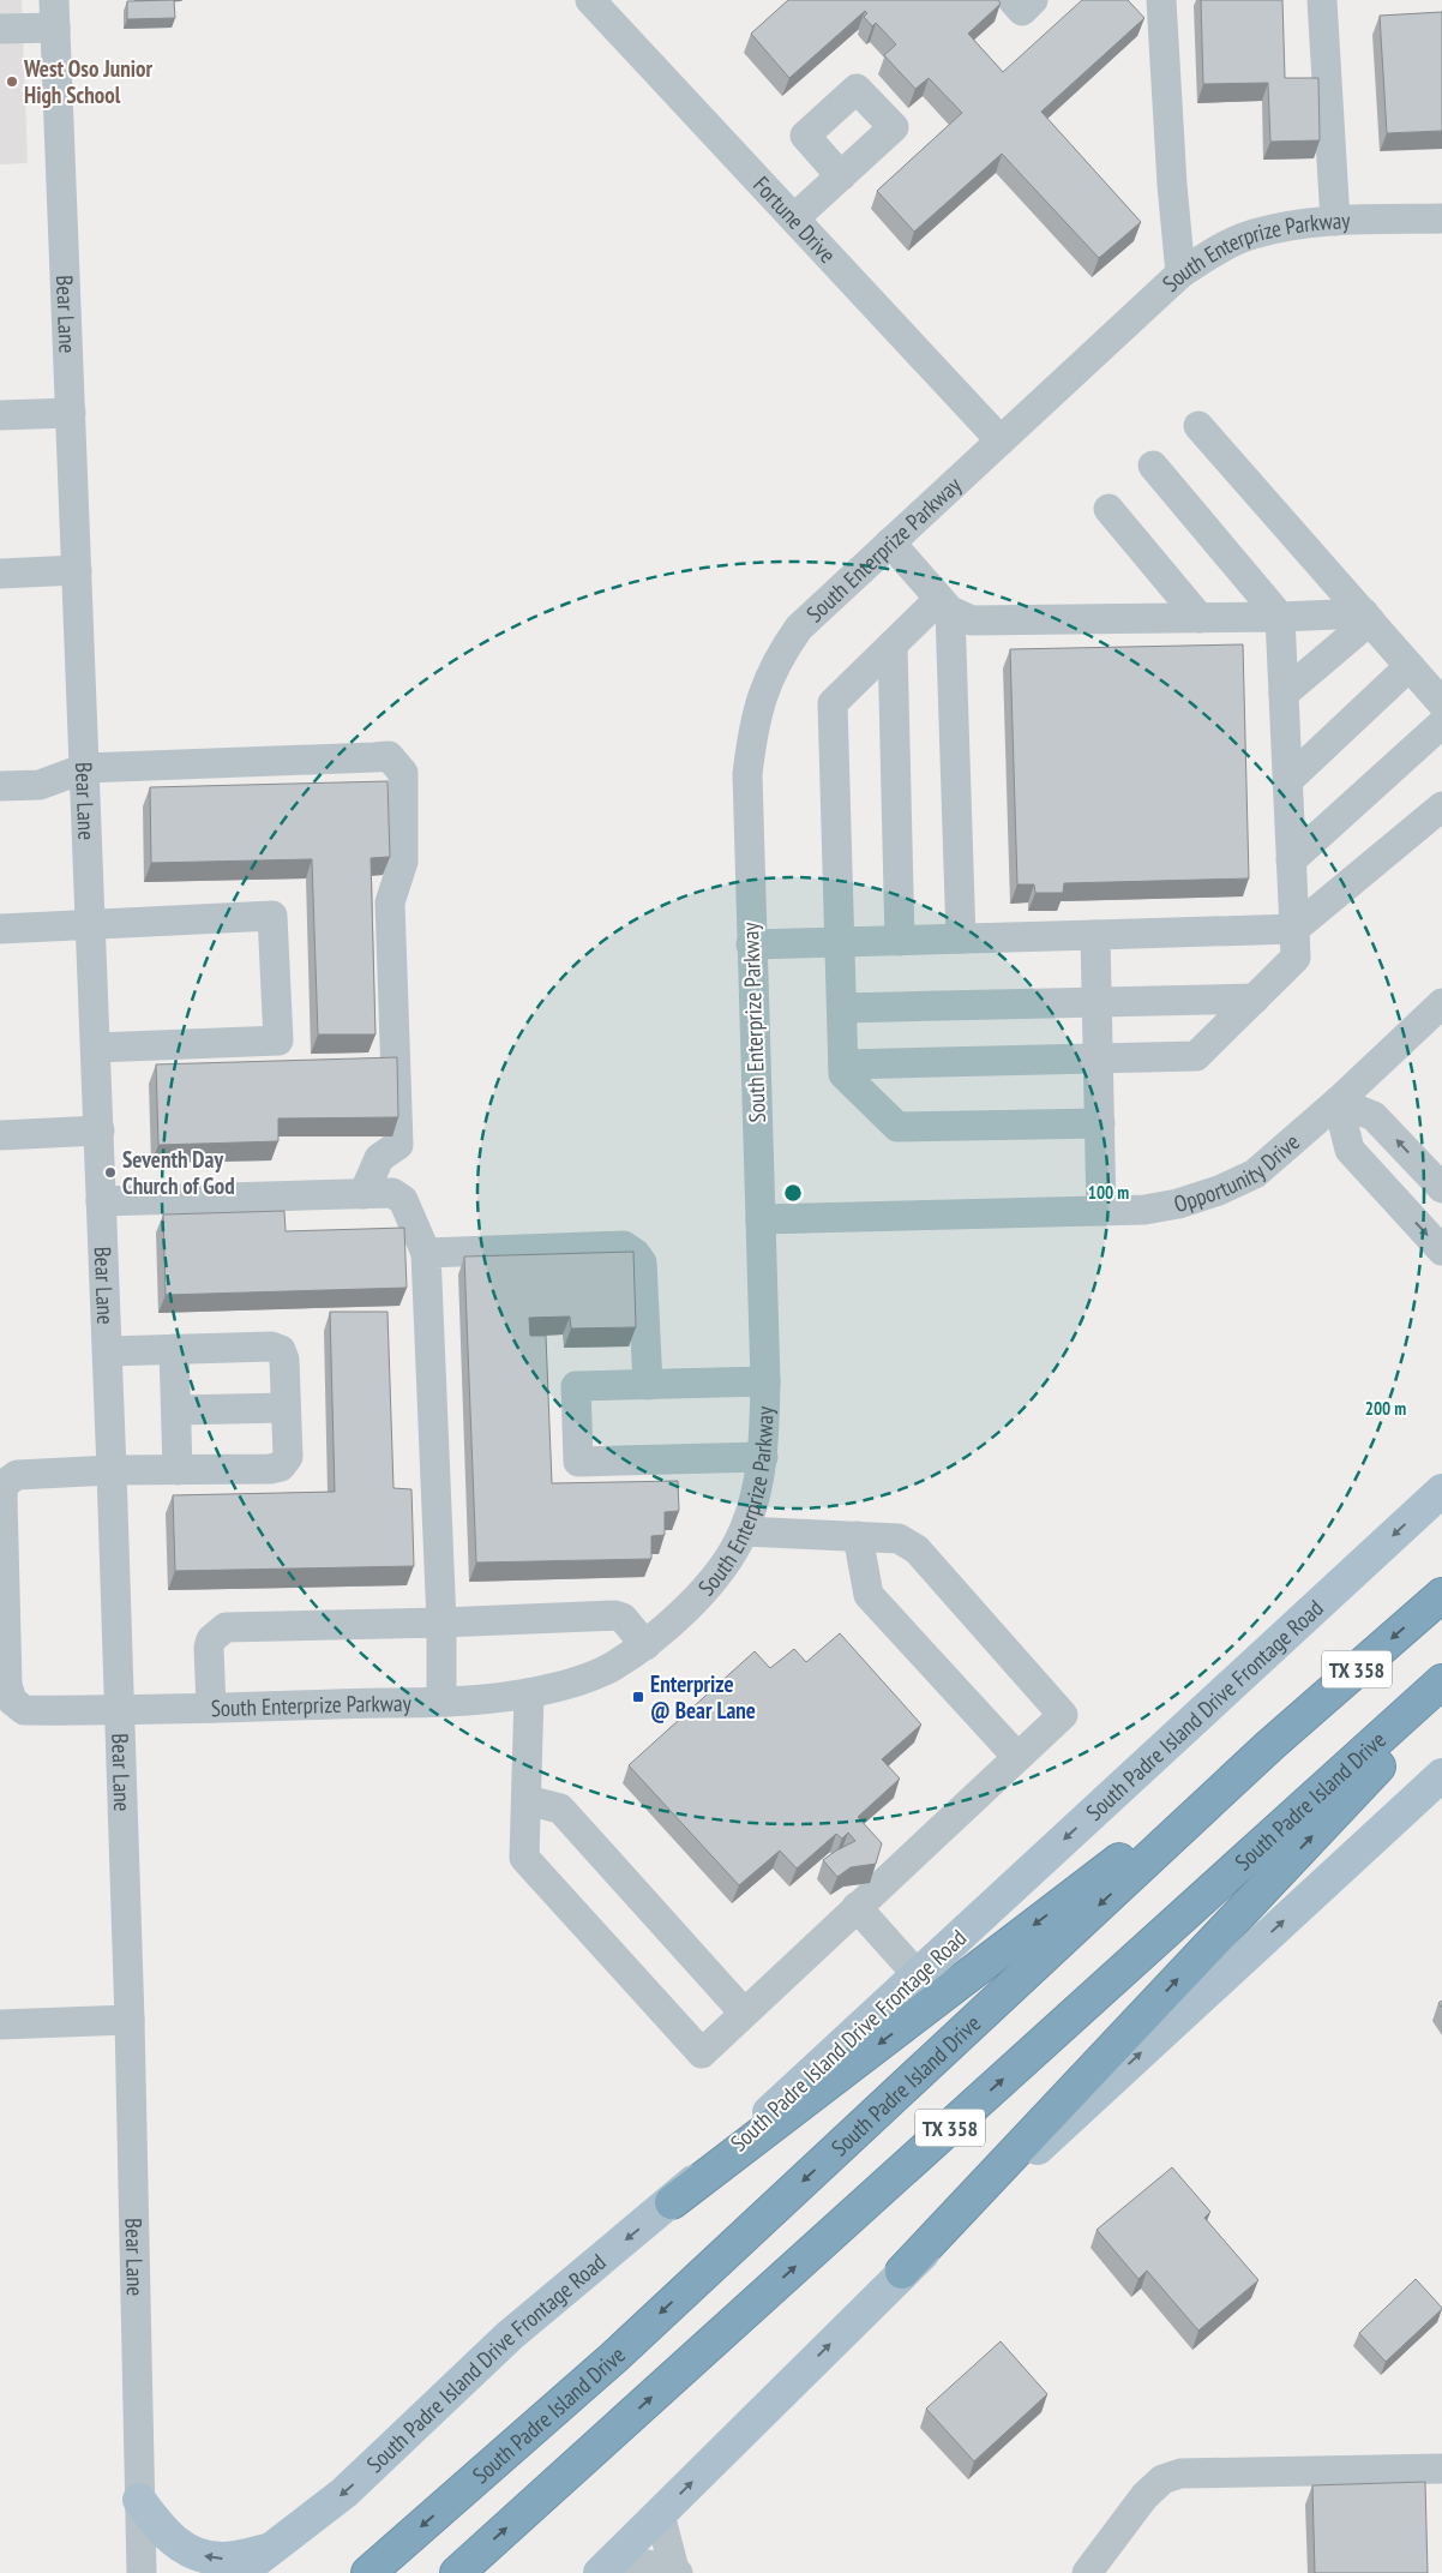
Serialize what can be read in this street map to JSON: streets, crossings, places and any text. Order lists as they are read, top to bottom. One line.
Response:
{"streets":{"highway":["TX 358","South Padre Island Drive"],"main road":["South Padre Island Drive Frontage Road"],"street":["Fortune Drive","South Enterprize Parkway","Bear Lane","Opportunity Drive"]},"crossings":[["Fortune Drive","South Enterprize Parkway"],["South Enterprize Parkway","Bear Lane"],["South Enterprize Parkway","Opportunity Drive"]],"places":{"other":["West Oso Junior High School","Seventh Day Church of God"],"transit":["Enterprize @ Bear Lane"]},"rings":["100 m","200 m"]}
